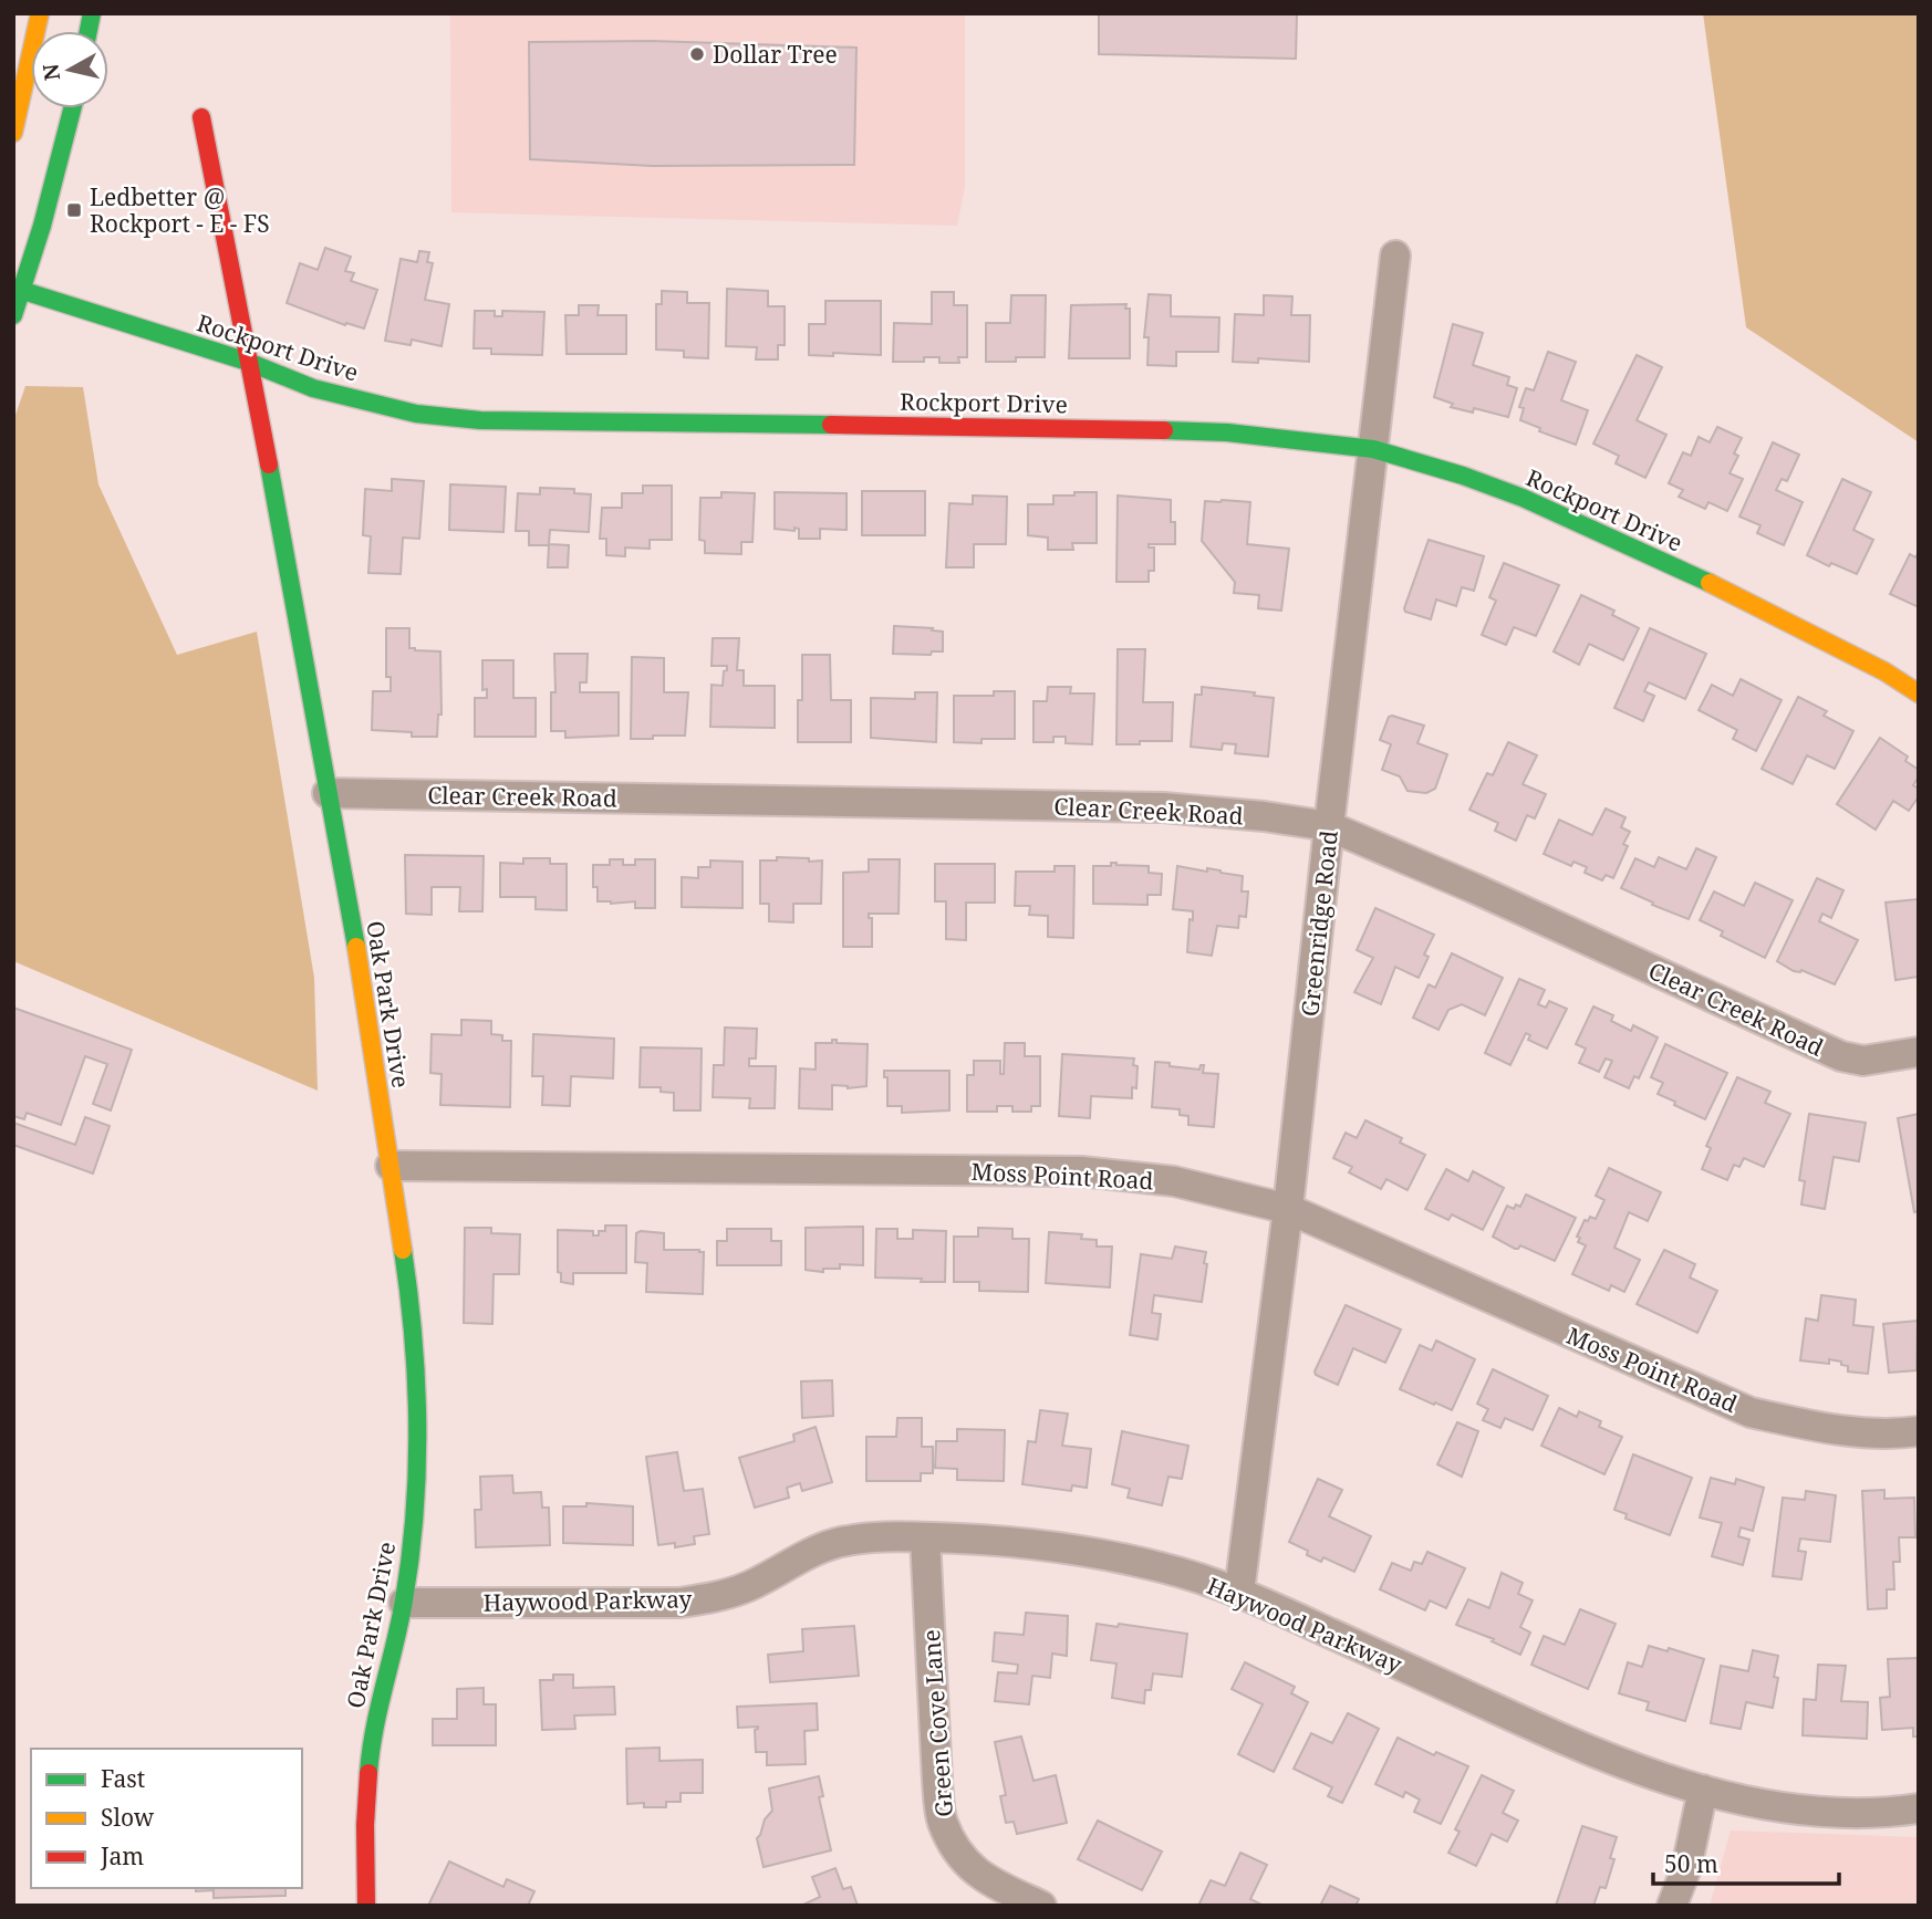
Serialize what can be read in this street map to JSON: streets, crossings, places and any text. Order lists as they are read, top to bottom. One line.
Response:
{"streets":{"street":["Rockport Drive","Clear Creek Road","Greenridge Road","Oak Park Drive","Moss Point Road","Haywood Parkway","Green Cove Lane"]},"crossings":[["Rockport Drive","Greenridge Road"],["Rockport Drive","Oak Park Drive"],["Clear Creek Road","Greenridge Road"],["Clear Creek Road","Oak Park Drive"],["Greenridge Road","Moss Point Road"],["Greenridge Road","Haywood Parkway"],["Oak Park Drive","Moss Point Road"],["Oak Park Drive","Haywood Parkway"],["Haywood Parkway","Green Cove Lane"]],"places":{"other":["Dollar Tree"],"transit":["Ledbetter @ Rockport - E - FS"]},"legend":["Fast","Slow","Jam"],"scale_bar":"50 m","north":"left"}
